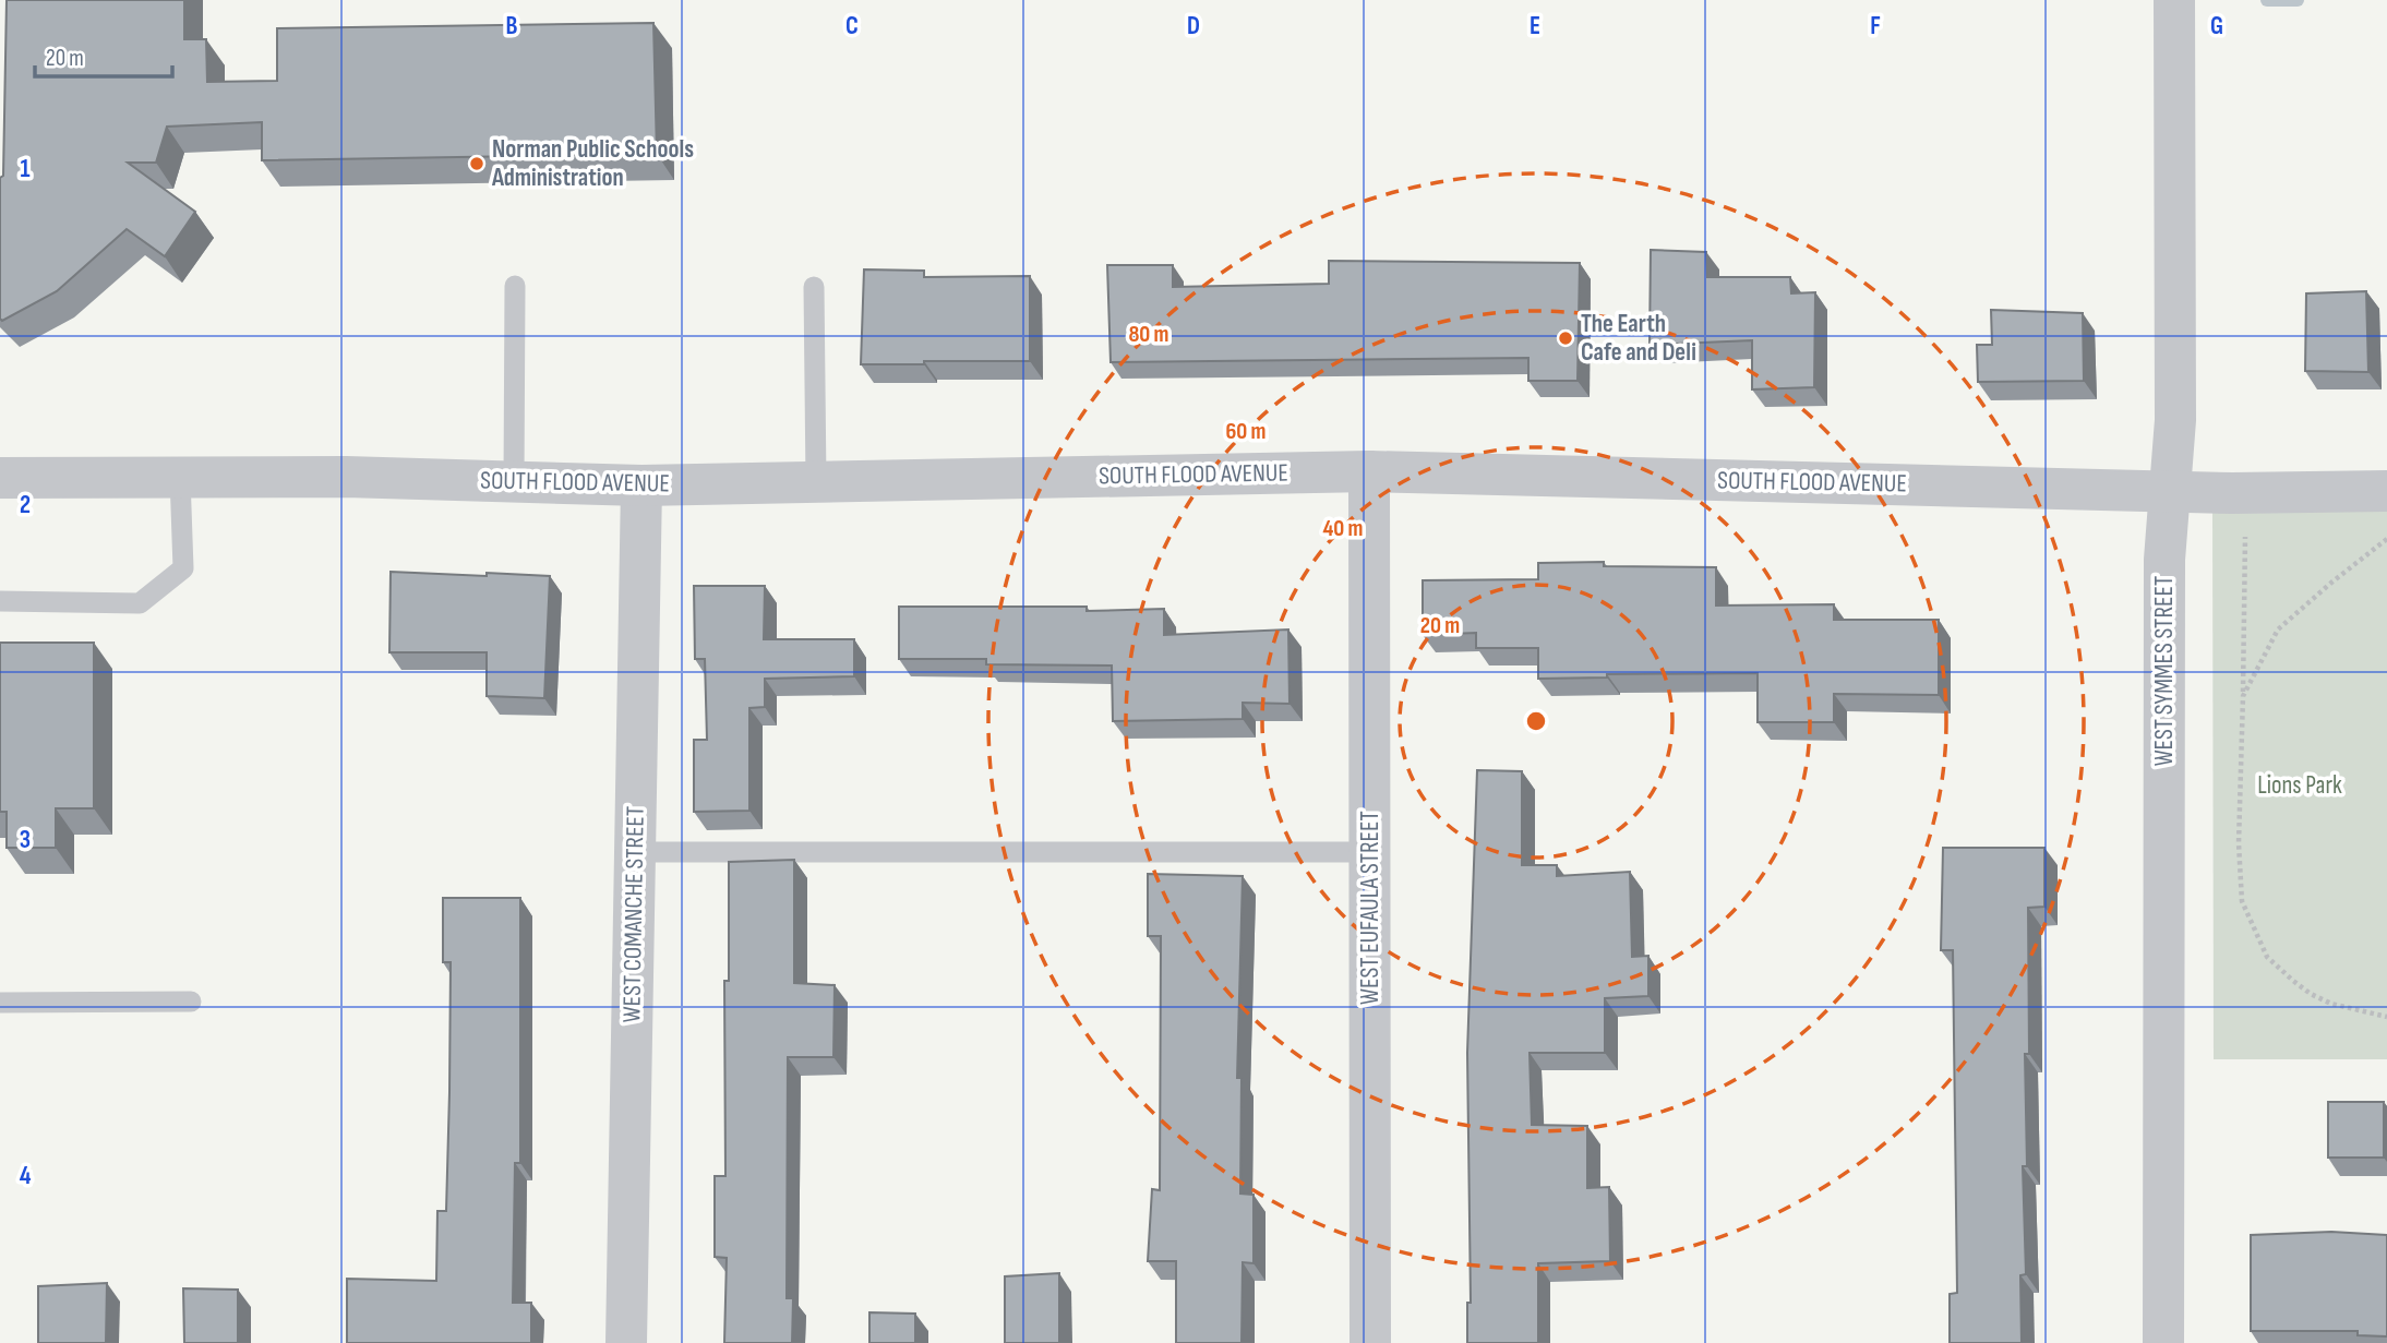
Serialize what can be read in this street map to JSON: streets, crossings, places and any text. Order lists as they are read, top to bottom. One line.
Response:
{"streets":{"street":["SOUTH FLOOD AVENUE","WEST SYMMES STREET","WEST EUFAULA STREET","WEST COMANCHE STREET"]},"crossings":[["SOUTH FLOOD AVENUE","WEST SYMMES STREET"],["SOUTH FLOOD AVENUE","WEST EUFAULA STREET"],["SOUTH FLOOD AVENUE","WEST COMANCHE STREET"]],"parks":["Lions Park"],"places":["Norman Public Schools Administration","The Earth Cafe and Deli"],"scale_bar":"20 m","grid":{"columns":["B","C","D","E","F","G"],"rows":["1","2","3","4"]},"rings":["80 m","60 m","40 m","20 m"]}
